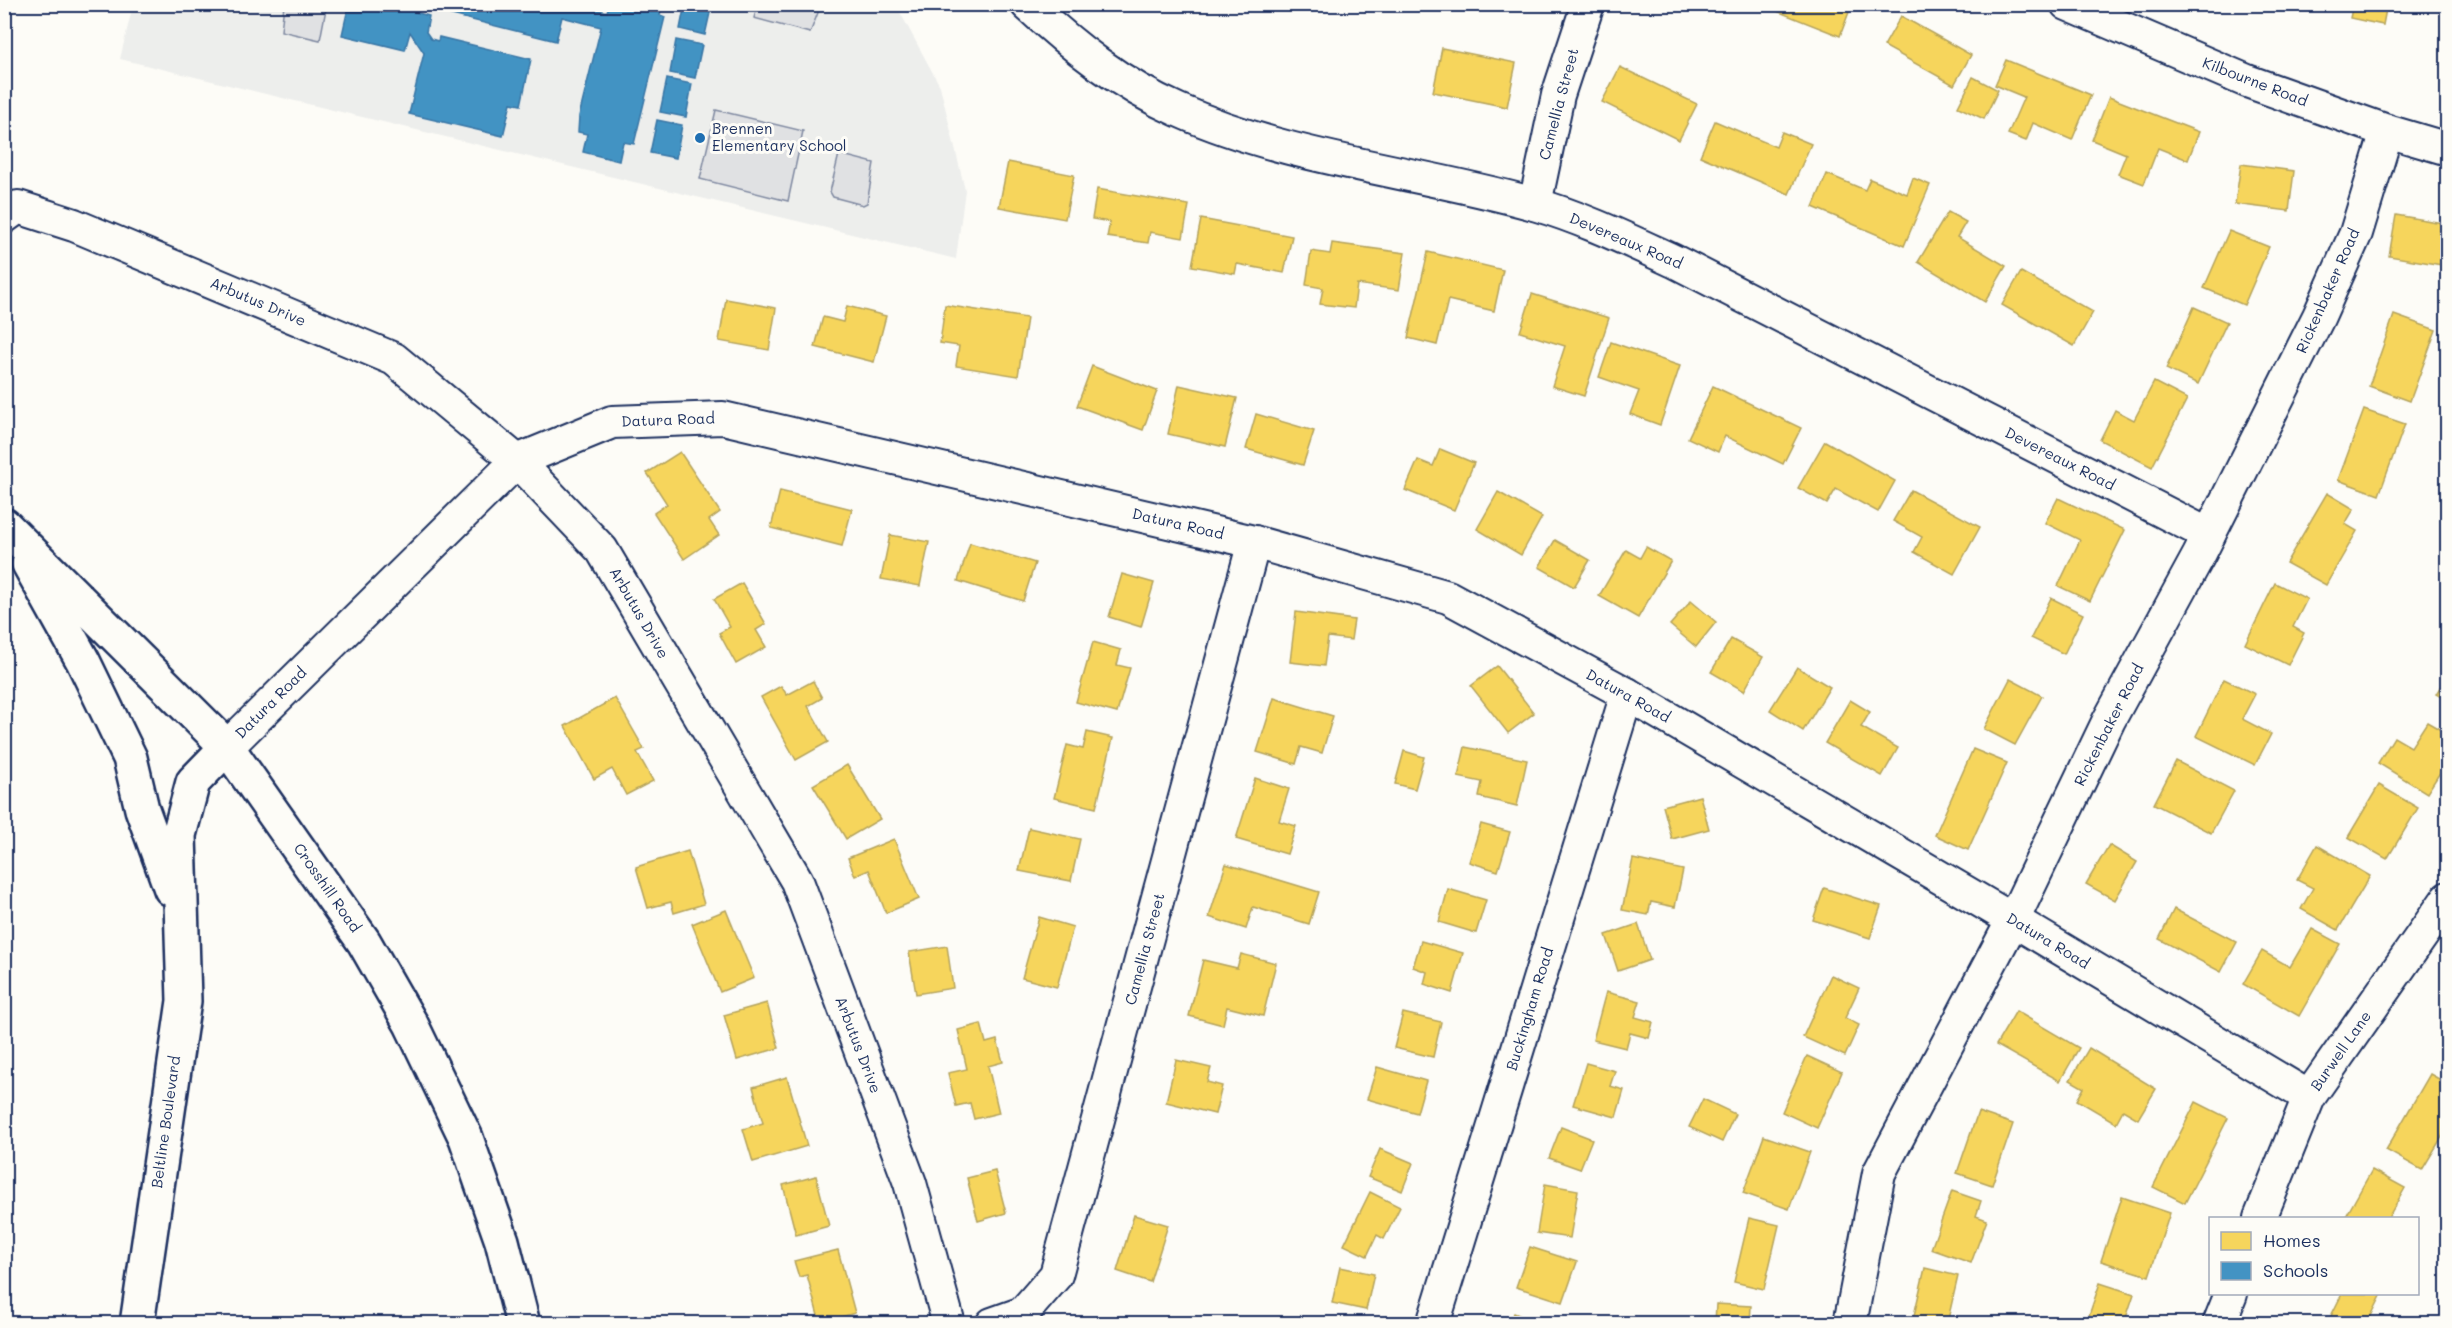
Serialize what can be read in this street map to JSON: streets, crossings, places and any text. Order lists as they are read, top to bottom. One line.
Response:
{"streets":{"main road":["Datura Road","Crosshill Road","Beltline Boulevard"],"street":["Kilbourne Road","Camellia Street","Devereaux Road","Rickenbaker Road","Arbutus Drive","Buckingham Road","Burwell Lane"]},"crossings":[["Kilbourne Road","Rickenbaker Road"],["Camellia Street","Devereaux Road"],["Camellia Street","Datura Road"],["Devereaux Road","Rickenbaker Road"],["Rickenbaker Road","Datura Road"],["Arbutus Drive","Datura Road"],["Datura Road","Crosshill Road"],["Datura Road","Buckingham Road"],["Datura Road","Burwell Lane"],["Datura Road","Beltline Boulevard"]],"places":["Brennen Elementary School"],"legend":["Homes","Schools"]}
